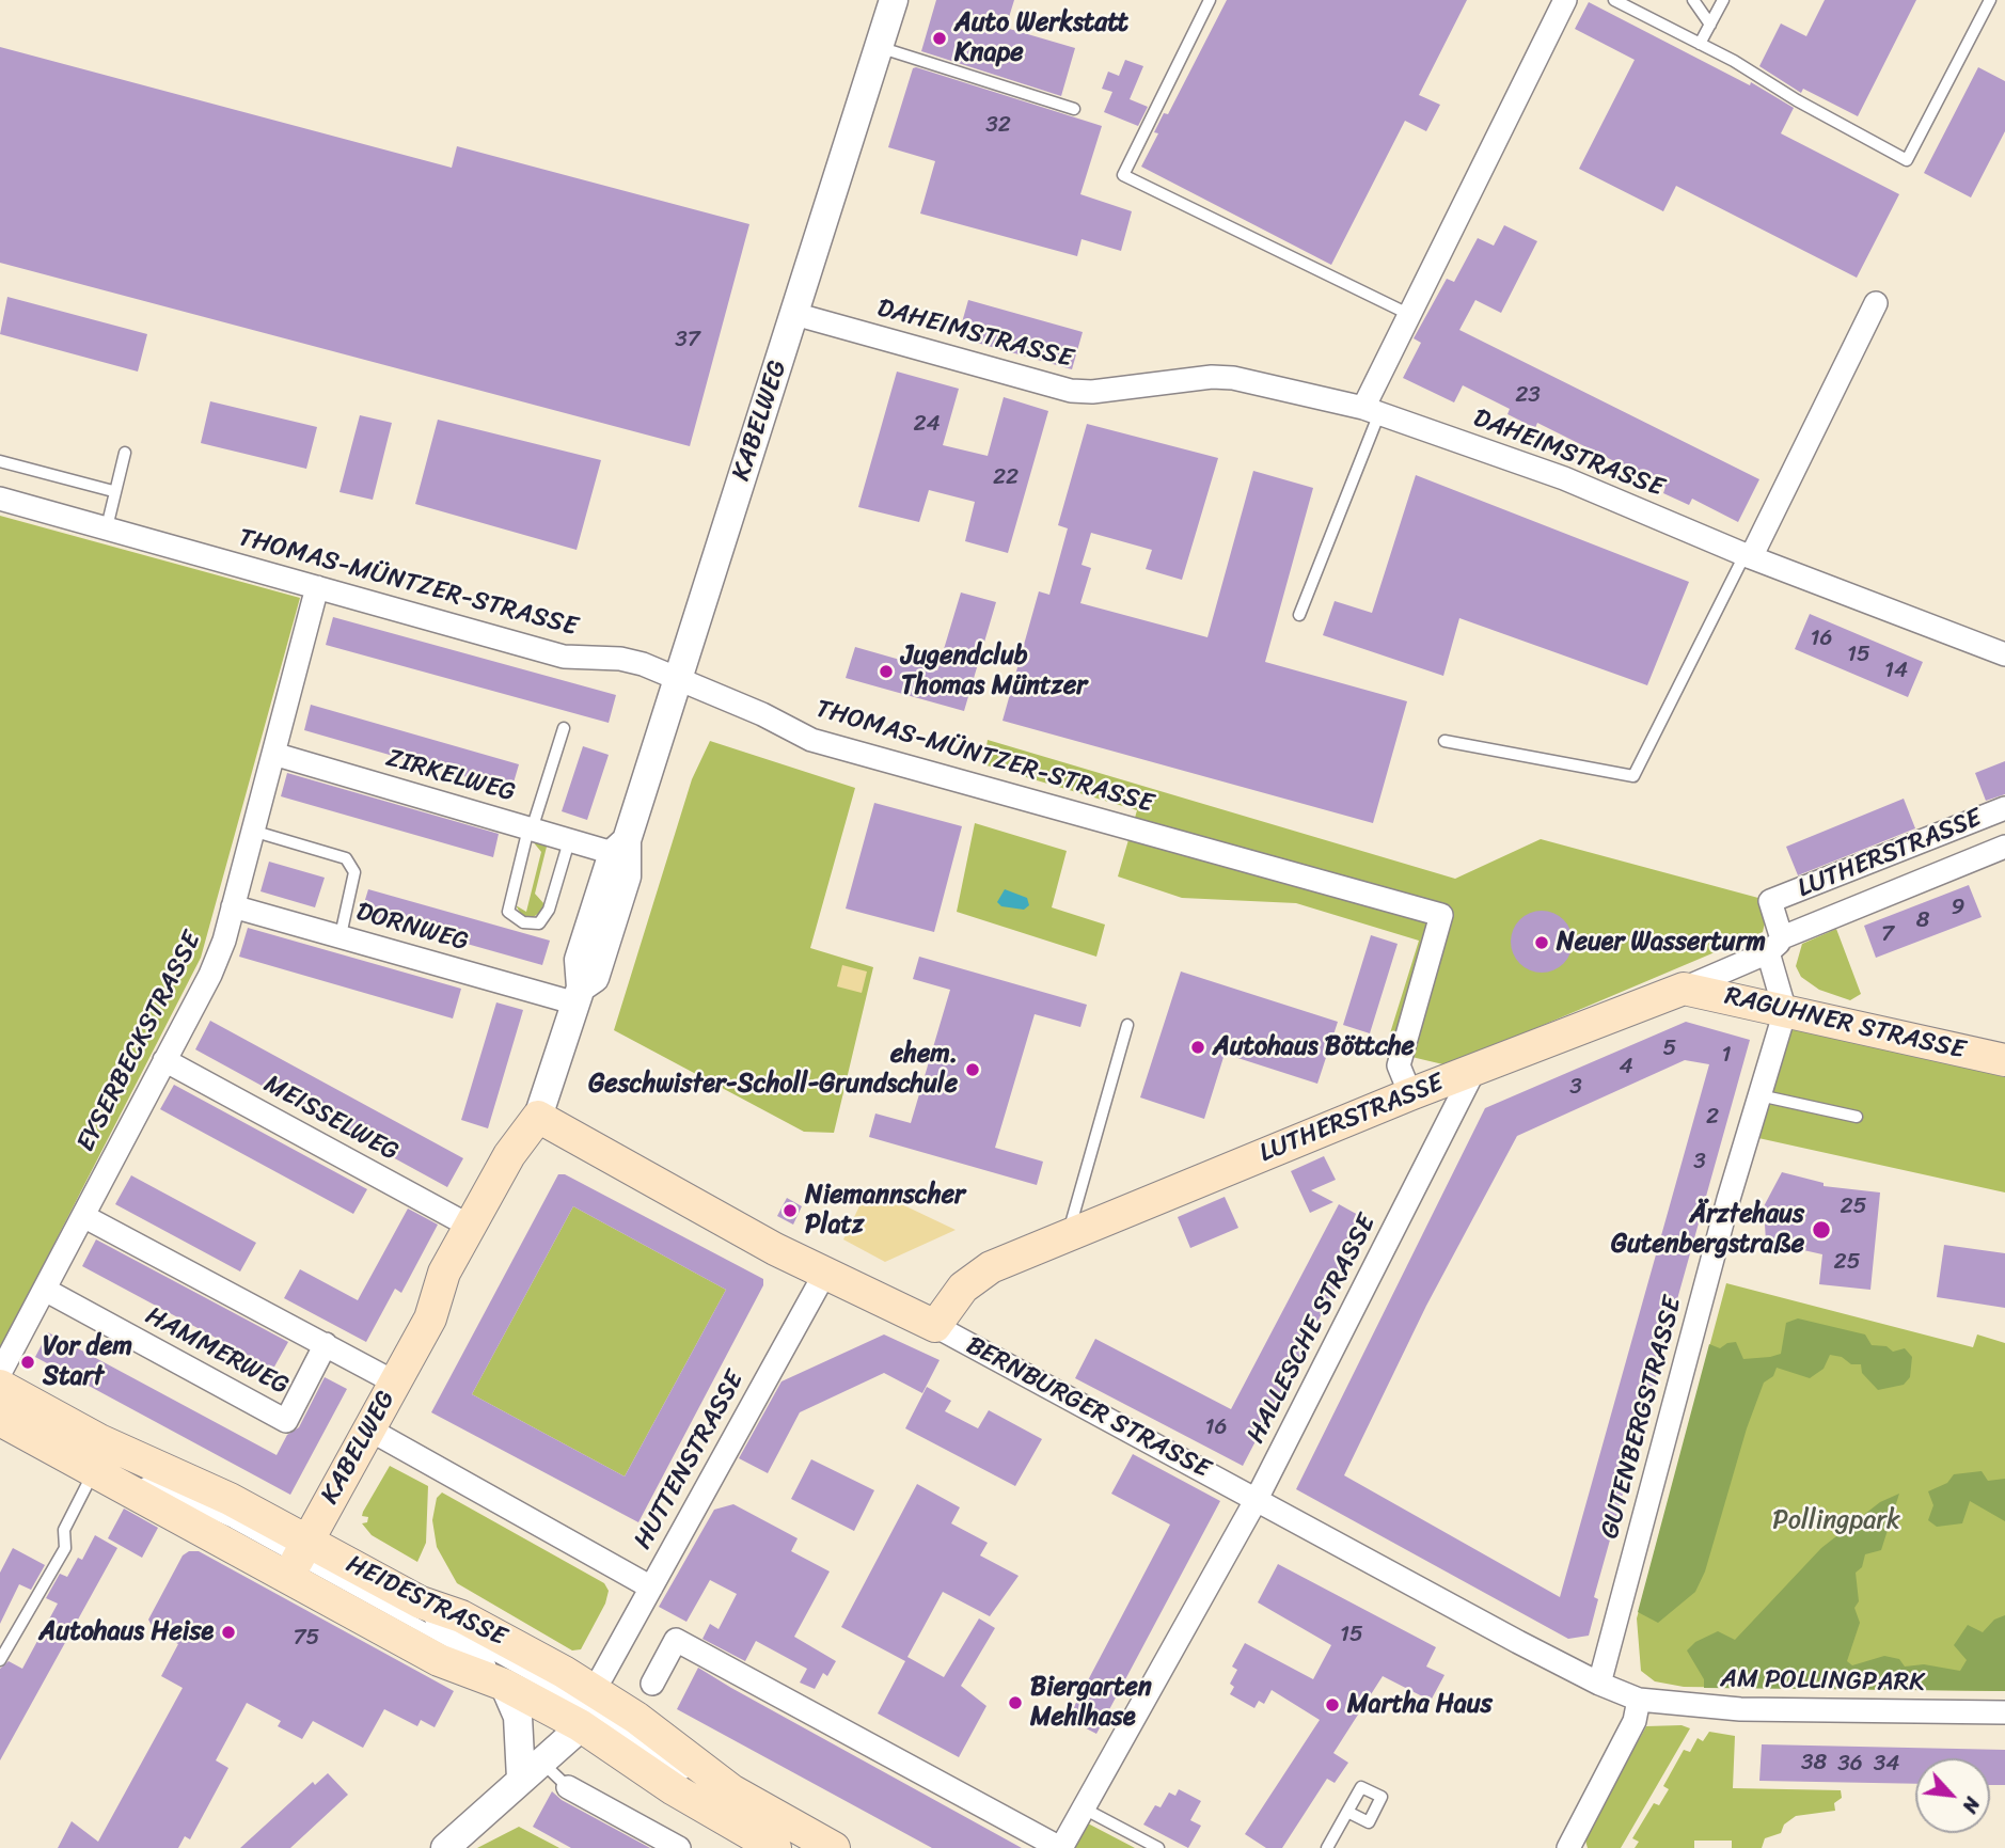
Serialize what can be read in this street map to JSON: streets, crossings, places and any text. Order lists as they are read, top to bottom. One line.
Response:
{"streets":{"main road":["KABELWEG","LUTHERSTRASSE","RAGUHNER STRASSE","BERNBURGER STRASSE","HEIDESTRASSE"],"street":["DAHEIMSTRASSE","THOMAS-MÜNTZER-STRASSE","ZIRKELWEG","DORNWEG","EYSERBECKSTRASSE","MEISSELWEG","HALLESCHE STRASSE","HAMMERWEG","GUTENBERGSTRASSE","HUTTENSTRASSE","AM POLLINGPARK"]},"crossings":[["DAHEIMSTRASSE","KABELWEG"],["KABELWEG","THOMAS-MÜNTZER-STRASSE"],["KABELWEG","ZIRKELWEG"],["KABELWEG","DORNWEG"],["KABELWEG","MEISSELWEG"],["KABELWEG","BERNBURGER STRASSE"],["KABELWEG","HEIDESTRASSE"],["THOMAS-MÜNTZER-STRASSE","LUTHERSTRASSE"],["THOMAS-MÜNTZER-STRASSE","EYSERBECKSTRASSE"],["ZIRKELWEG","EYSERBECKSTRASSE"],["LUTHERSTRASSE","RAGUHNER STRASSE"],["LUTHERSTRASSE","HALLESCHE STRASSE"],["LUTHERSTRASSE","BERNBURGER STRASSE"],["DORNWEG","EYSERBECKSTRASSE"],["RAGUHNER STRASSE","GUTENBERGSTRASSE"],["EYSERBECKSTRASSE","MEISSELWEG"],["EYSERBECKSTRASSE","HAMMERWEG"],["HALLESCHE STRASSE","BERNBURGER STRASSE"],["BERNBURGER STRASSE","GUTENBERGSTRASSE"],["BERNBURGER STRASSE","HUTTENSTRASSE"],["BERNBURGER STRASSE","AM POLLINGPARK"],["HUTTENSTRASSE","HEIDESTRASSE"]],"parks":["Pollingpark"],"places":["Auto Werkstatt Knape","Jugendclub Thomas Müntzer","Neuer Wasserturm","Autohaus Böttche","ehem. Geschwister-Scholl-Grundschule","Niemannscher Platz","Ärztehaus Gutenbergstraße","Vor dem Start","Autohaus Heise","Biergarten Mehlhase","Martha Haus"],"house_numbers":["32","37","23","24","22","16","15","14","9","8","7","5","1","4","3","2","3","25","25","16","15","75","38","36","34"],"north":"bottom right"}
